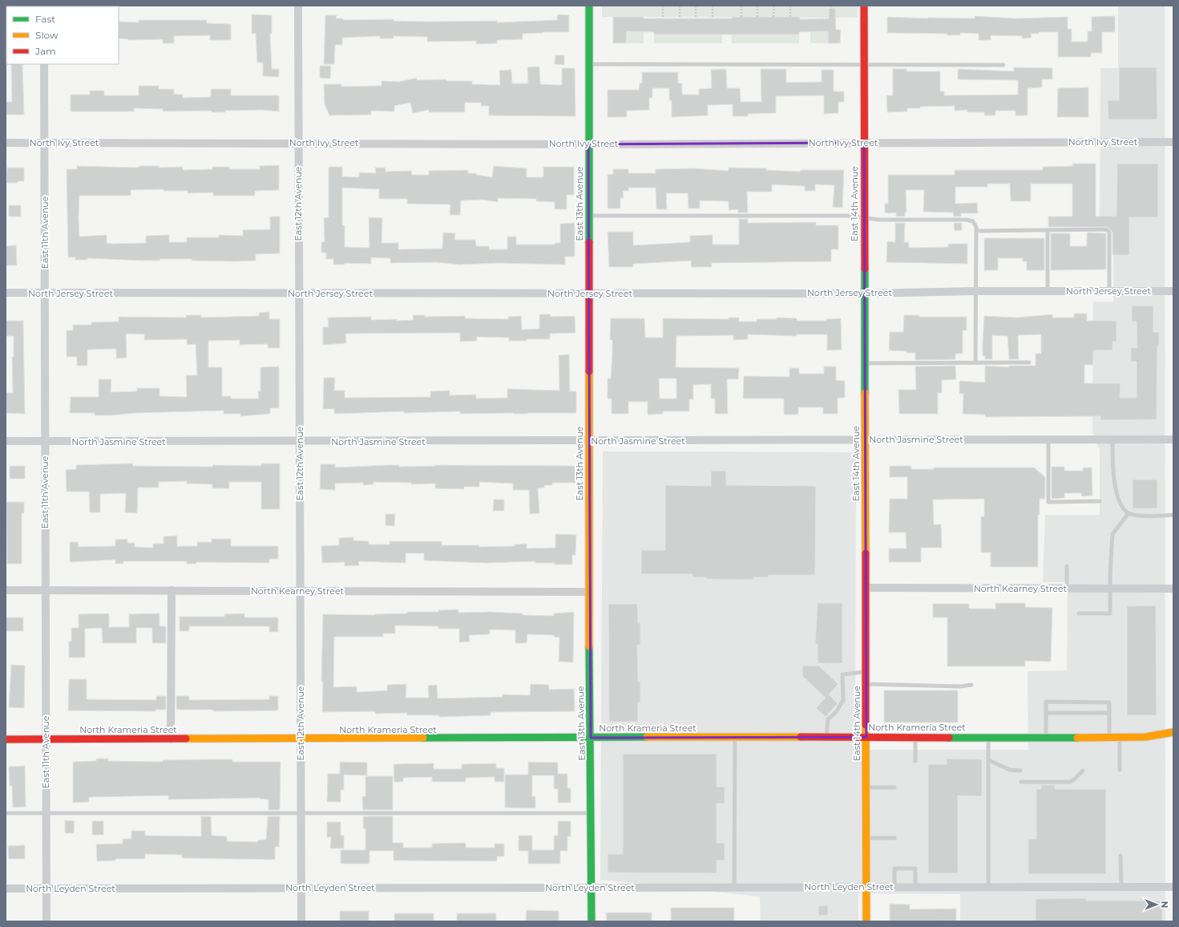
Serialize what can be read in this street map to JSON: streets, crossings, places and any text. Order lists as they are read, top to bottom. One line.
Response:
{"streets":{"main road":["East 13th Avenue","East 14th Avenue","North Krameria Street"],"street":["North Ivy Street","East 12th Avenue","East 11th Avenue","North Jersey Street","North Jasmine Street","North Kearney Street","North Leyden Street"]},"crossings":[["North Ivy Street","East 12th Avenue"],["North Ivy Street","East 13th Avenue"],["North Ivy Street","East 14th Avenue"],["North Ivy Street","East 11th Avenue"],["East 12th Avenue","North Jersey Street"],["East 12th Avenue","North Jasmine Street"],["East 12th Avenue","North Kearney Street"],["East 12th Avenue","North Krameria Street"],["East 12th Avenue","North Leyden Street"],["East 13th Avenue","North Jersey Street"],["East 13th Avenue","North Jasmine Street"],["East 13th Avenue","North Kearney Street"],["East 13th Avenue","North Krameria Street"],["East 13th Avenue","North Leyden Street"],["East 14th Avenue","North Jersey Street"],["East 14th Avenue","North Jasmine Street"],["East 14th Avenue","North Kearney Street"],["East 14th Avenue","North Krameria Street"],["East 14th Avenue","North Leyden Street"],["East 11th Avenue","North Jersey Street"],["East 11th Avenue","North Jasmine Street"],["East 11th Avenue","North Kearney Street"],["East 11th Avenue","North Krameria Street"],["East 11th Avenue","North Leyden Street"]],"legend":["Fast","Slow","Jam"],"north":"right"}
